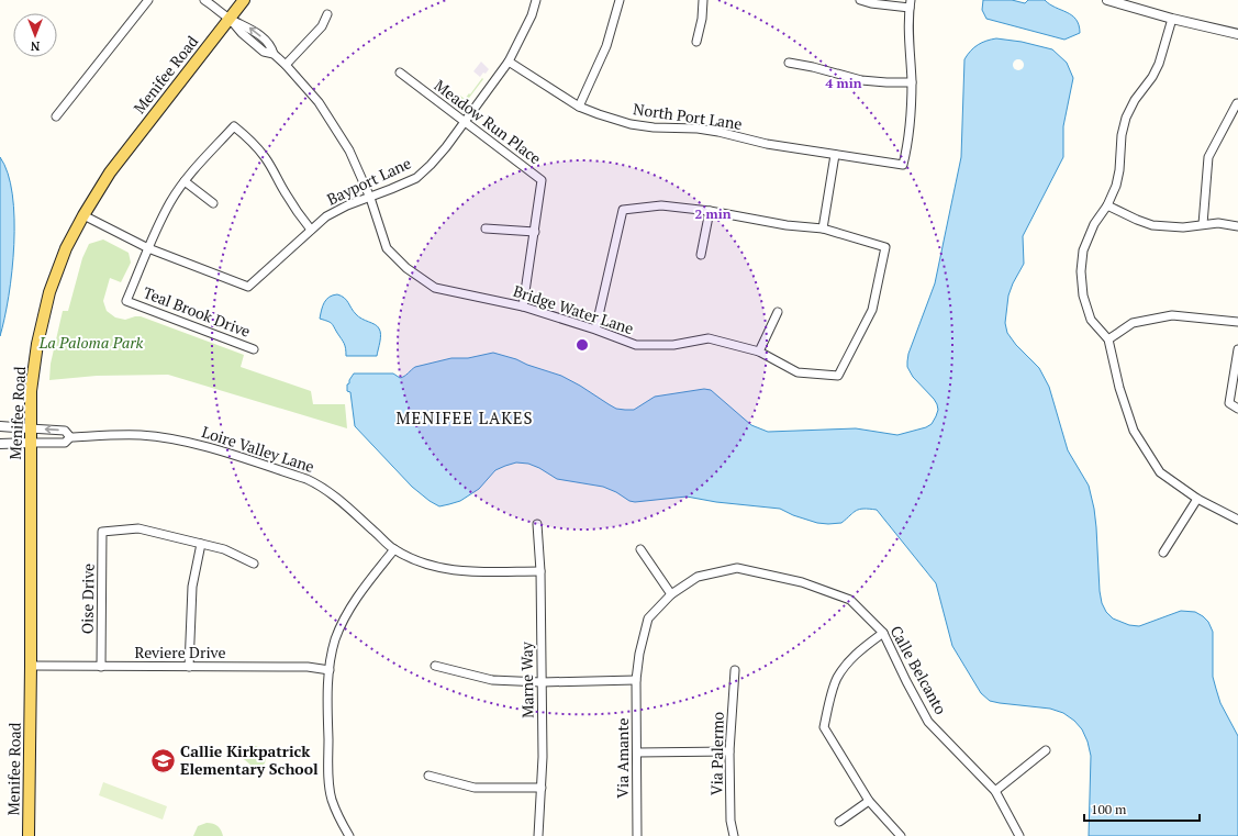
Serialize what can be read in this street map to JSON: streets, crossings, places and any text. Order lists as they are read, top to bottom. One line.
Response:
{"streets":{"main road":["Menifee Road"],"street":["North Port Lane","Meadow Run Place","Bayport Lane","Bridge Water Lane","Teal Brook Drive","Loire Valley Lane","Oise Drive","Reviere Drive","Calle Belcanto","Marne Way","Via Palermo","Via Amante"]},"crossings":[["Menifee Road","Bayport Lane"],["Menifee Road","Bridge Water Lane"],["Menifee Road","Loire Valley Lane"],["Menifee Road","Reviere Drive"],["North Port Lane","Bayport Lane"],["Meadow Run Place","Bayport Lane"],["Meadow Run Place","Bridge Water Lane"],["Bayport Lane","Bridge Water Lane"],["Bayport Lane","Teal Brook Drive"],["Loire Valley Lane","Marne Way"],["Oise Drive","Reviere Drive"],["Calle Belcanto","Via Amante"]],"districts":["MENIFEE LAKES"],"parks":["La Paloma Park"],"places":{"school or university":["Callie Kirkpatrick Elementary School"]},"scale_bar":"100 m","north":"bottom","rings":["4 min","2 min"]}
